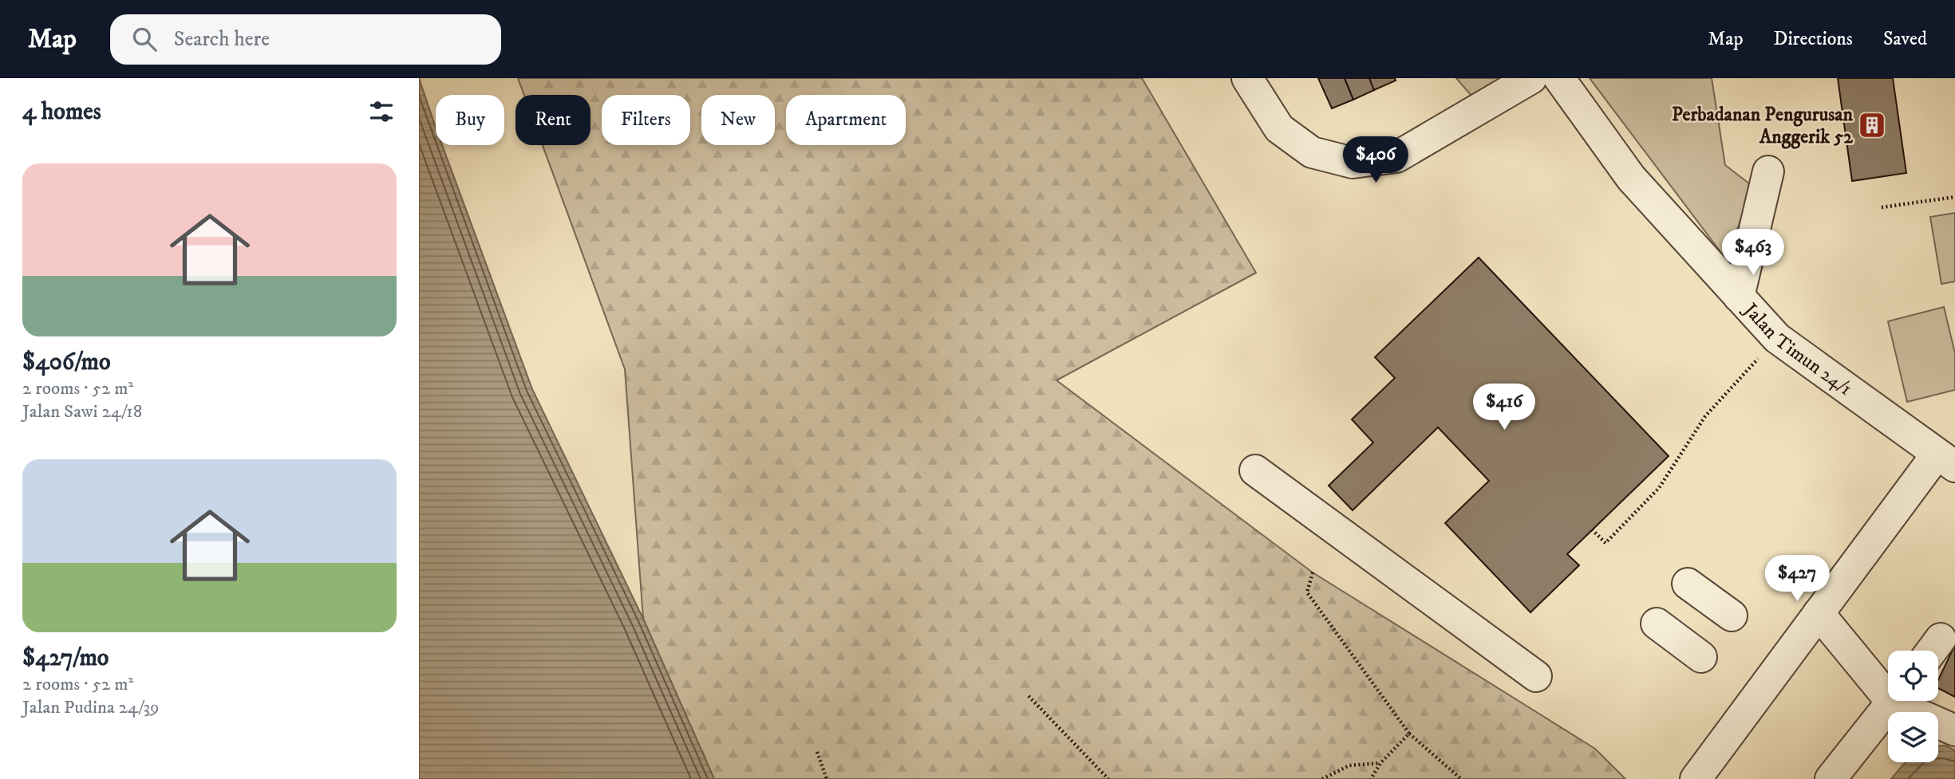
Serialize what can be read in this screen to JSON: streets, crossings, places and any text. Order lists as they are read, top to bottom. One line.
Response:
{"streets":{"street":["Jalan Timun 24/1"]},"places":{"building":["Perbadanan Pengurusan Anggerik 52"]},"page":{"header":"Map","search":"Search here","nav":["Map","Directions","Saved"],"heading":"4 homes","chip":["Buy","Rent","Filters","New","Apartment"],"price":["$406","$463","$416","$427"],"list":[{"name":"$406/mo","note":"2 rooms · 52 m² · Jalan Sawi 24/18"},{"name":"$427/mo","note":"2 rooms · 52 m² · Jalan Pudina 24/39"}]}}
